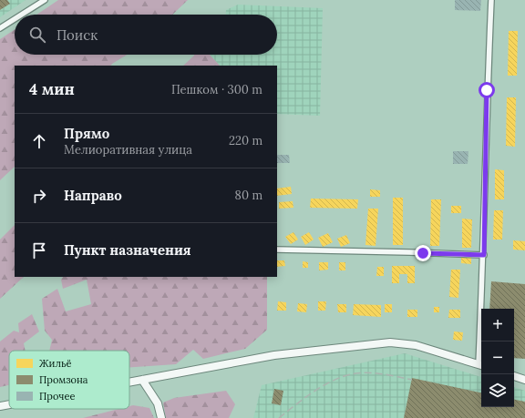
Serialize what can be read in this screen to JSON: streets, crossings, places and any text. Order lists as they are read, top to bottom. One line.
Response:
{"legend":["Жильё","Промзона","Прочее"],"page":{"search":"Поиск","heading":["4 мин","Пешком · 300 m"],"list":[["Прямо","Мелиоративная улица","220 m"],["Направо","80 m"],"Пункт назначения"],"map_buttons":["+","−"]}}
